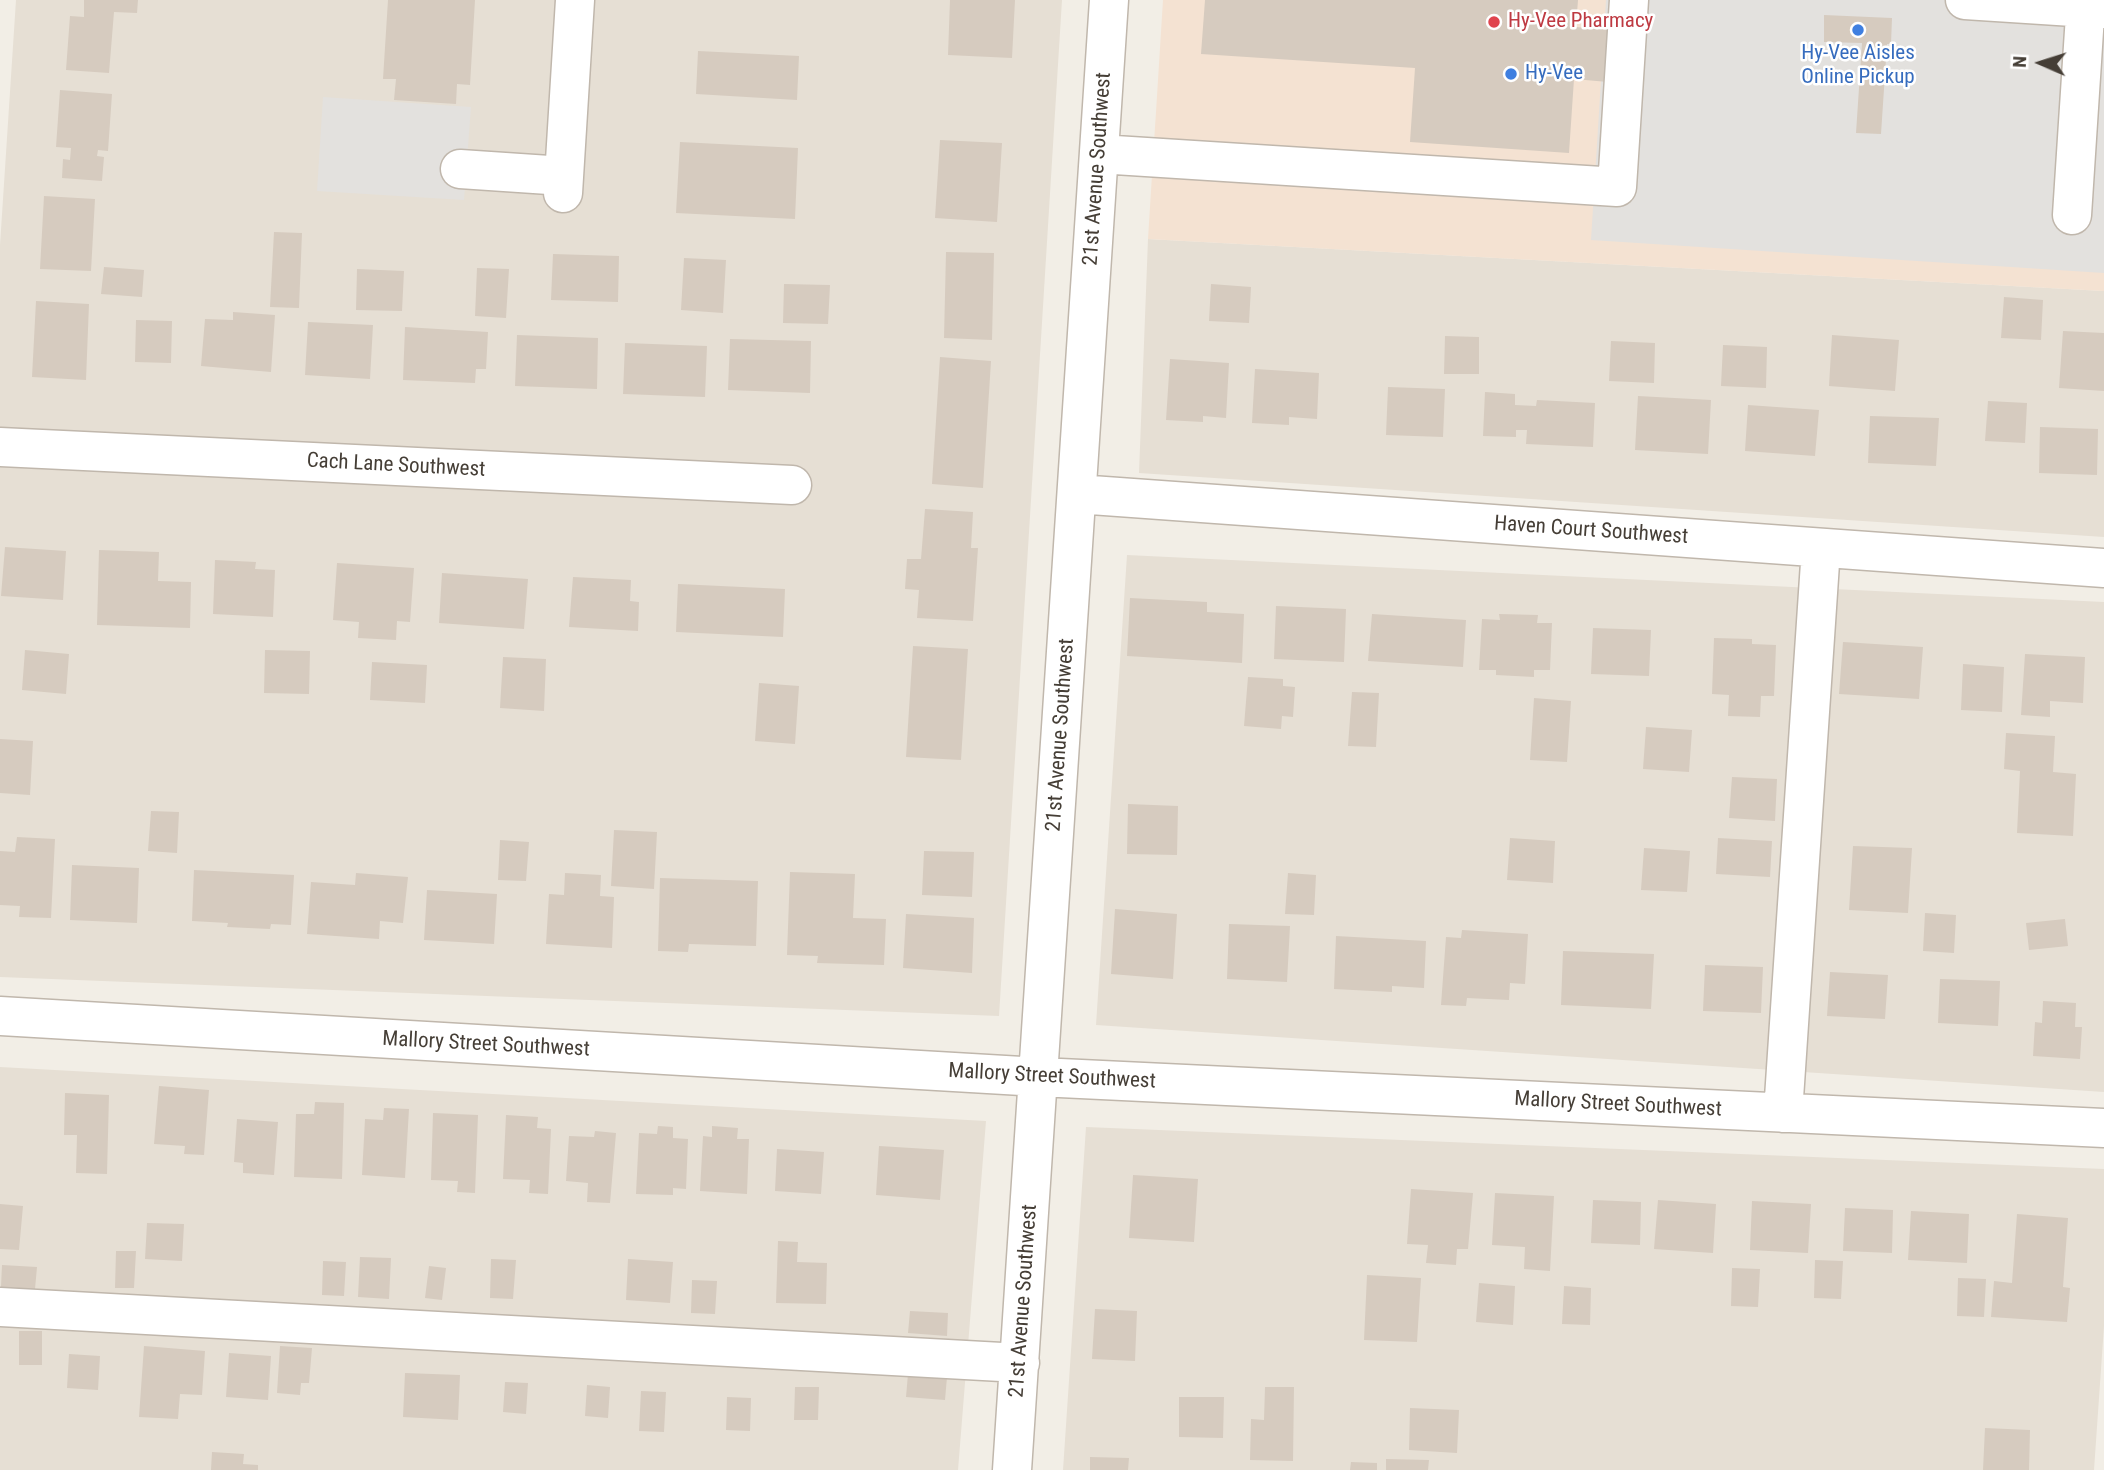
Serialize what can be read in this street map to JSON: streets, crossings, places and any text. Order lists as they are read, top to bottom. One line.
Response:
{"streets":{"street":["21st Avenue Southwest","Cach Lane Southwest","Haven Court Southwest","Mallory Street Southwest"]},"crossings":[["21st Avenue Southwest","Haven Court Southwest"],["21st Avenue Southwest","Mallory Street Southwest"]],"places":["Hy-Vee Pharmacy","Hy-Vee Aisles Online Pickup","Hy-Vee"],"north":"left"}
